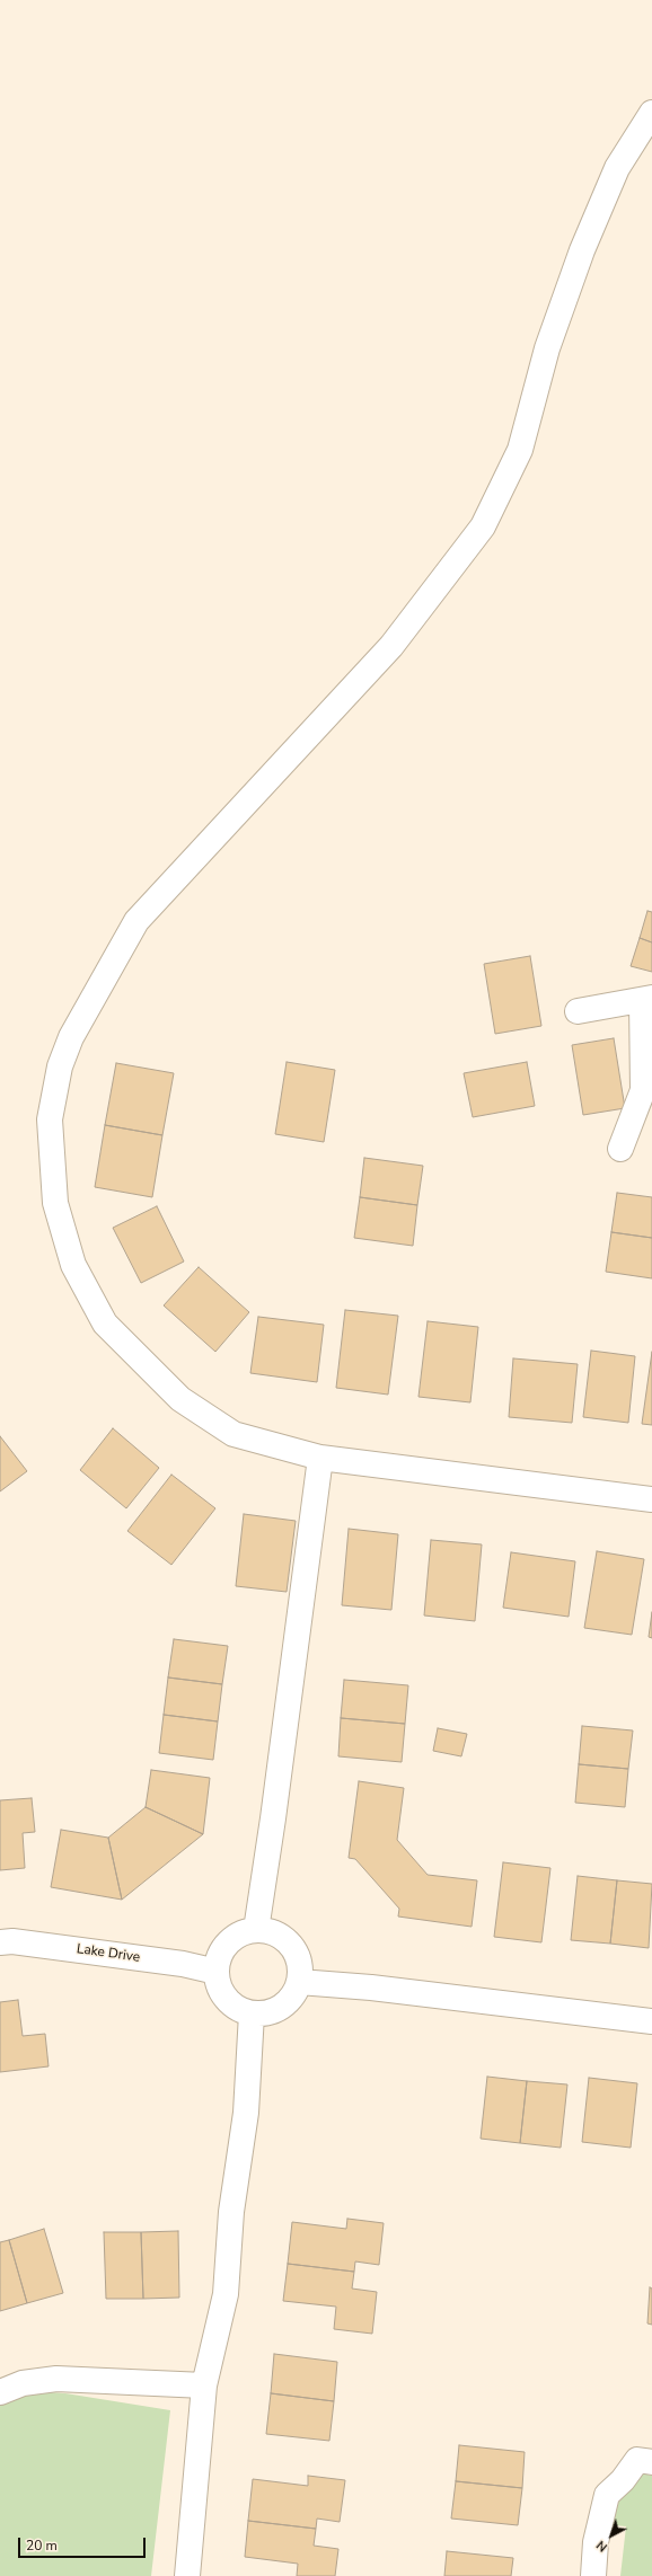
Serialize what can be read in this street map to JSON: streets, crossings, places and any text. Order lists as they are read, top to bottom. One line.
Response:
{"streets":{"street":["Lake Drive"]},"scale_bar":"20 m","north":"bottom left"}
